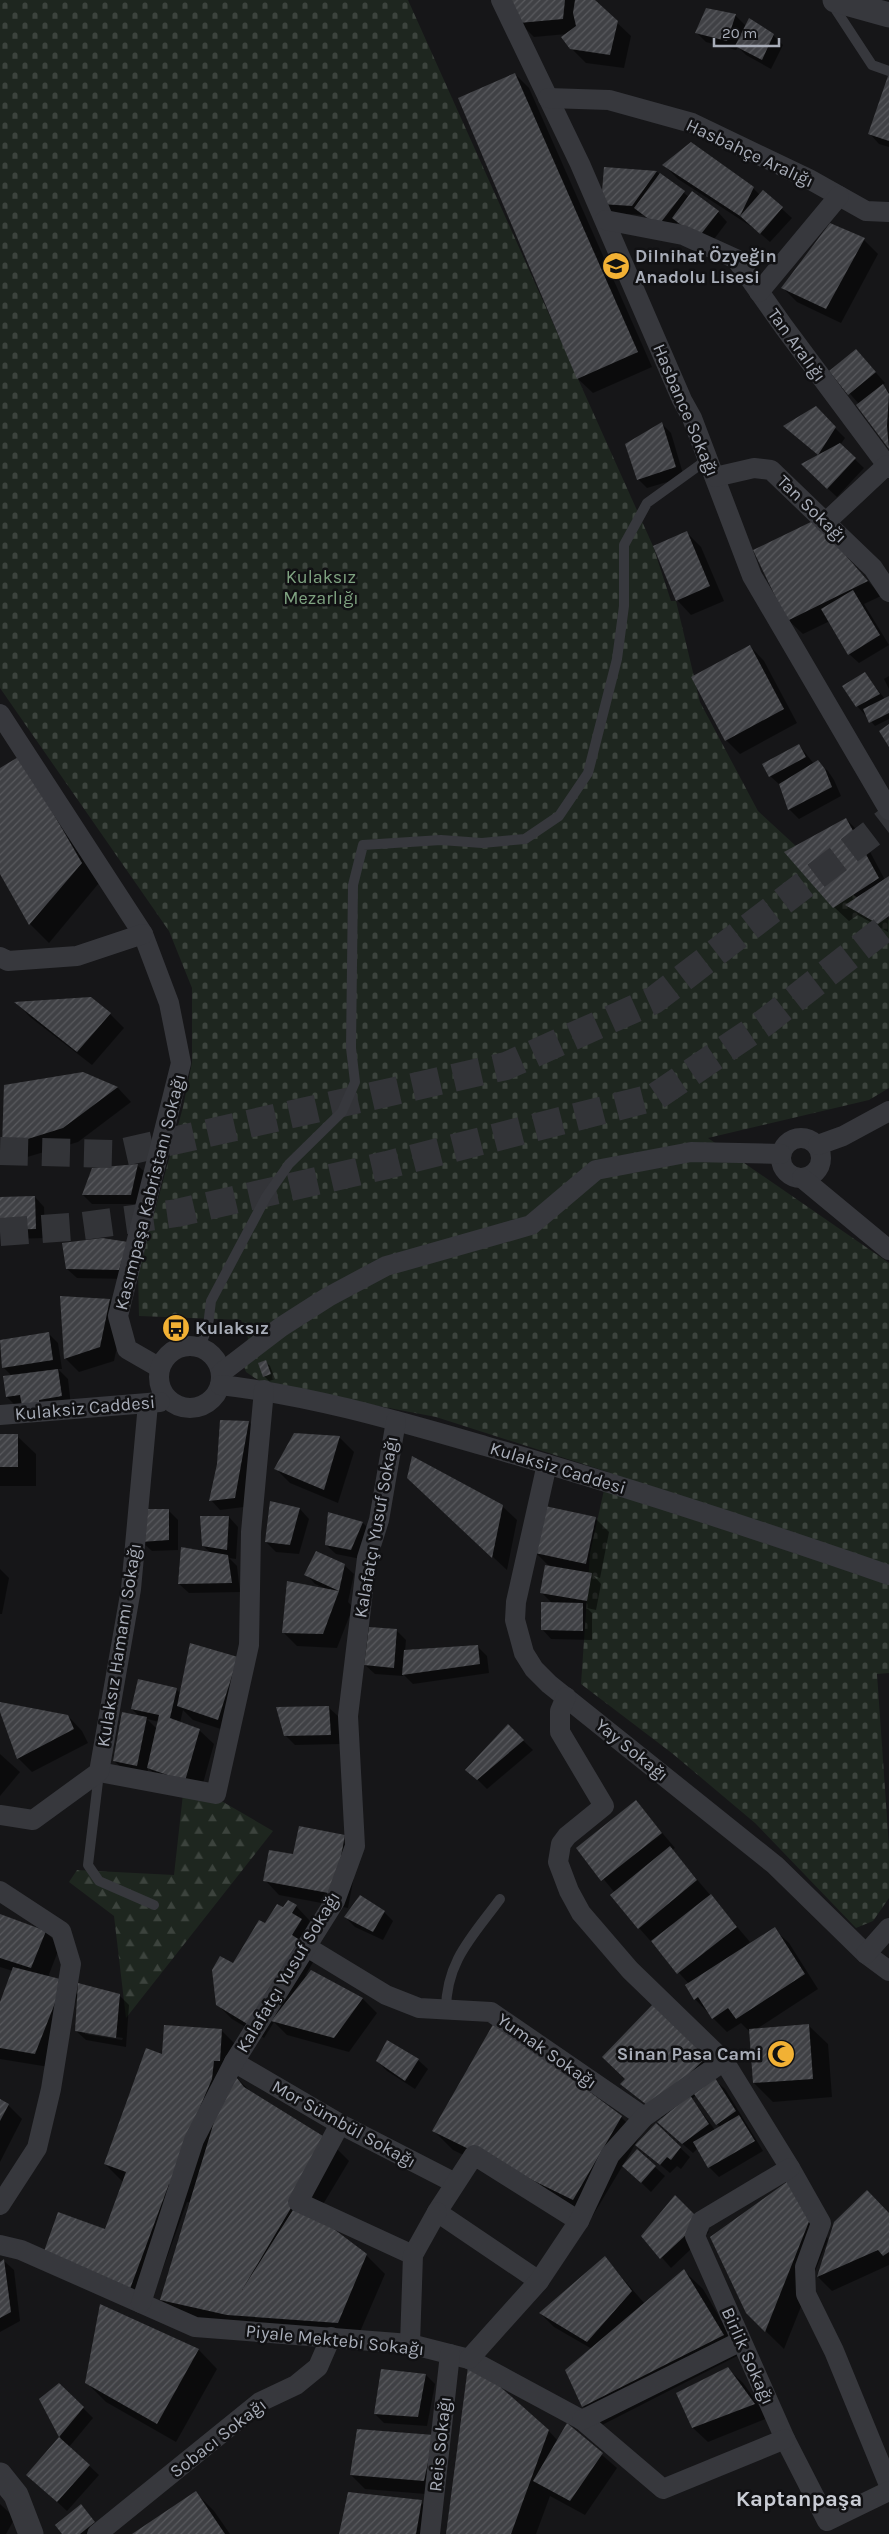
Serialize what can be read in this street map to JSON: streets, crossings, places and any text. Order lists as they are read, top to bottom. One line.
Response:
{"streets":{"street":["Hasbahçe Aralığı","Tan Aralığı","Hasbance Sokağı","Tan Sokağı","Kasımpaşa Kabristanı Sokağı","Kulaksiz Caddesi","Kalafatçı Yusuf Sokağı","Kulaksız Hamamı Sokağı","Yay Sokağı","Yumak Sokağı","Mor Sümbül Sokağı","Piyale Mektebi Sokağı","Birlik Sokağı","Sobacı Sokağı","Reis Sokağı"]},"crossings":[["Hasbahçe Aralığı","Hasbance Sokağı"],["Tan Aralığı","Hasbance Sokağı"],["Hasbance Sokağı","Tan Sokağı"],["Kasımpaşa Kabristanı Sokağı","Kulaksiz Caddesi"],["Kulaksiz Caddesi","Kalafatçı Yusuf Sokağı"],["Kulaksiz Caddesi","Kulaksız Hamamı Sokağı"],["Kulaksiz Caddesi","Yay Sokağı"],["Kalafatçı Yusuf Sokağı","Yumak Sokağı"],["Kalafatçı Yusuf Sokağı","Mor Sümbül Sokağı"],["Kalafatçı Yusuf Sokağı","Piyale Mektebi Sokağı"],["Piyale Mektebi Sokağı","Birlik Sokağı"],["Piyale Mektebi Sokağı","Sobacı Sokağı"],["Piyale Mektebi Sokağı","Reis Sokağı"]],"districts":["Kaptanpaşa"],"parks":["Kulaksız Mezarlığı"],"places":{"school or university":["Dilnihat Özyeğin Anadolu Lisesi"],"bus stop":["Kulaksız"],"mosque":["Sinan Pasa Cami"]},"scale_bar":"20 m"}
